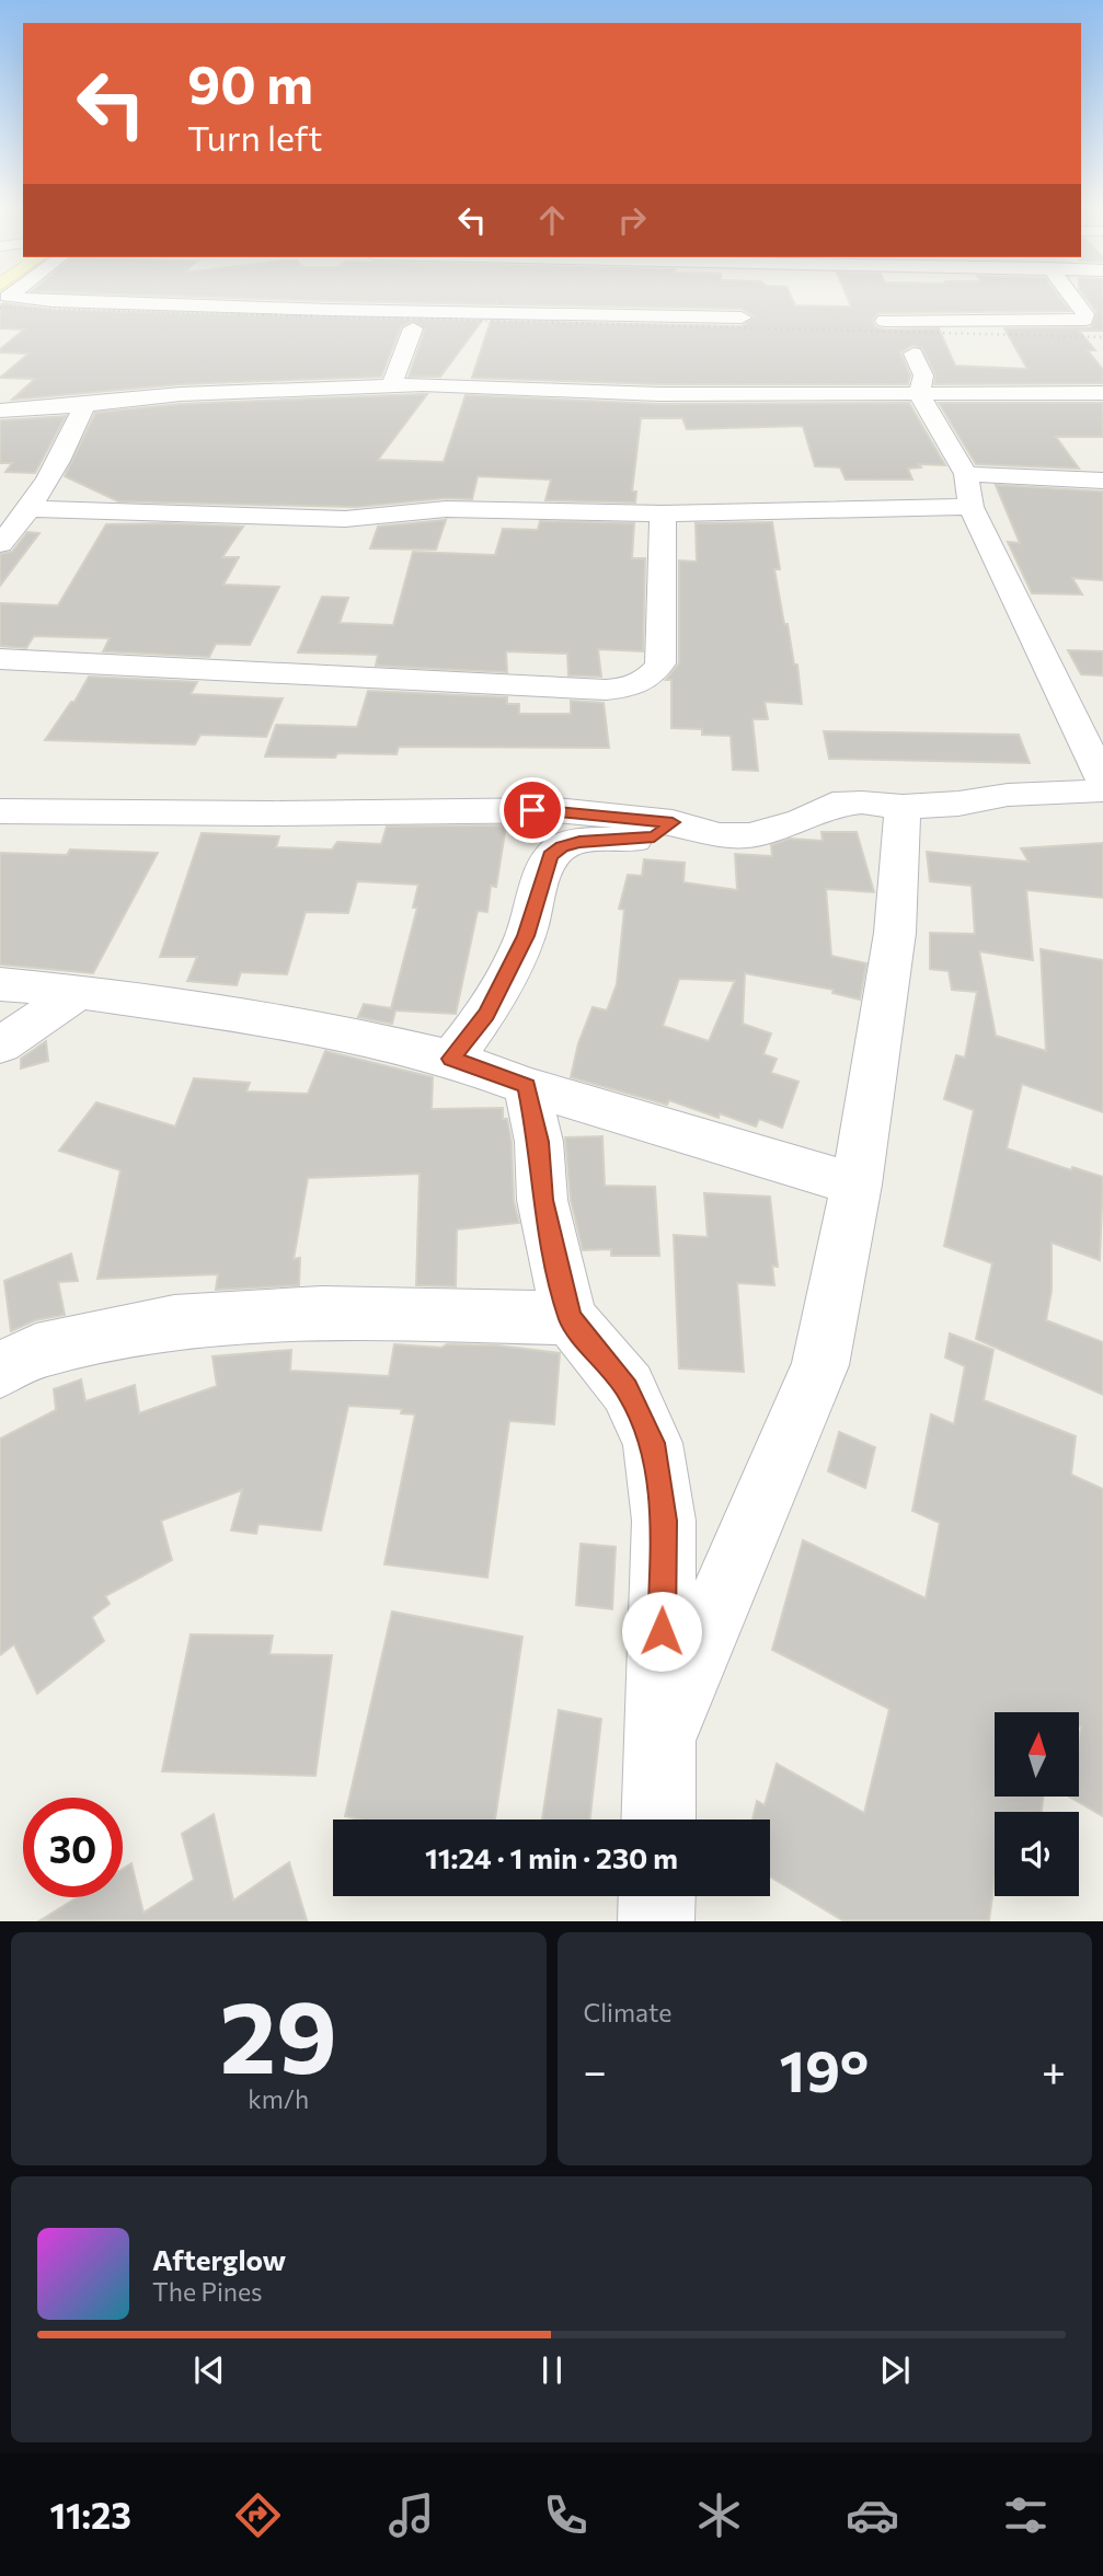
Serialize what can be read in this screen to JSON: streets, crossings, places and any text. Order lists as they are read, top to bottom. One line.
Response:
{"north":"top","page":{"turn":["90 m","Turn left"],"limit":"30","trip":"11:24 · 1 min · 230 m","tile":[["29","km/h"],"Climate"],"heat":["−","19°","+"],"song":["Afterglow","The Pines"],"tabs":"11:23"}}
